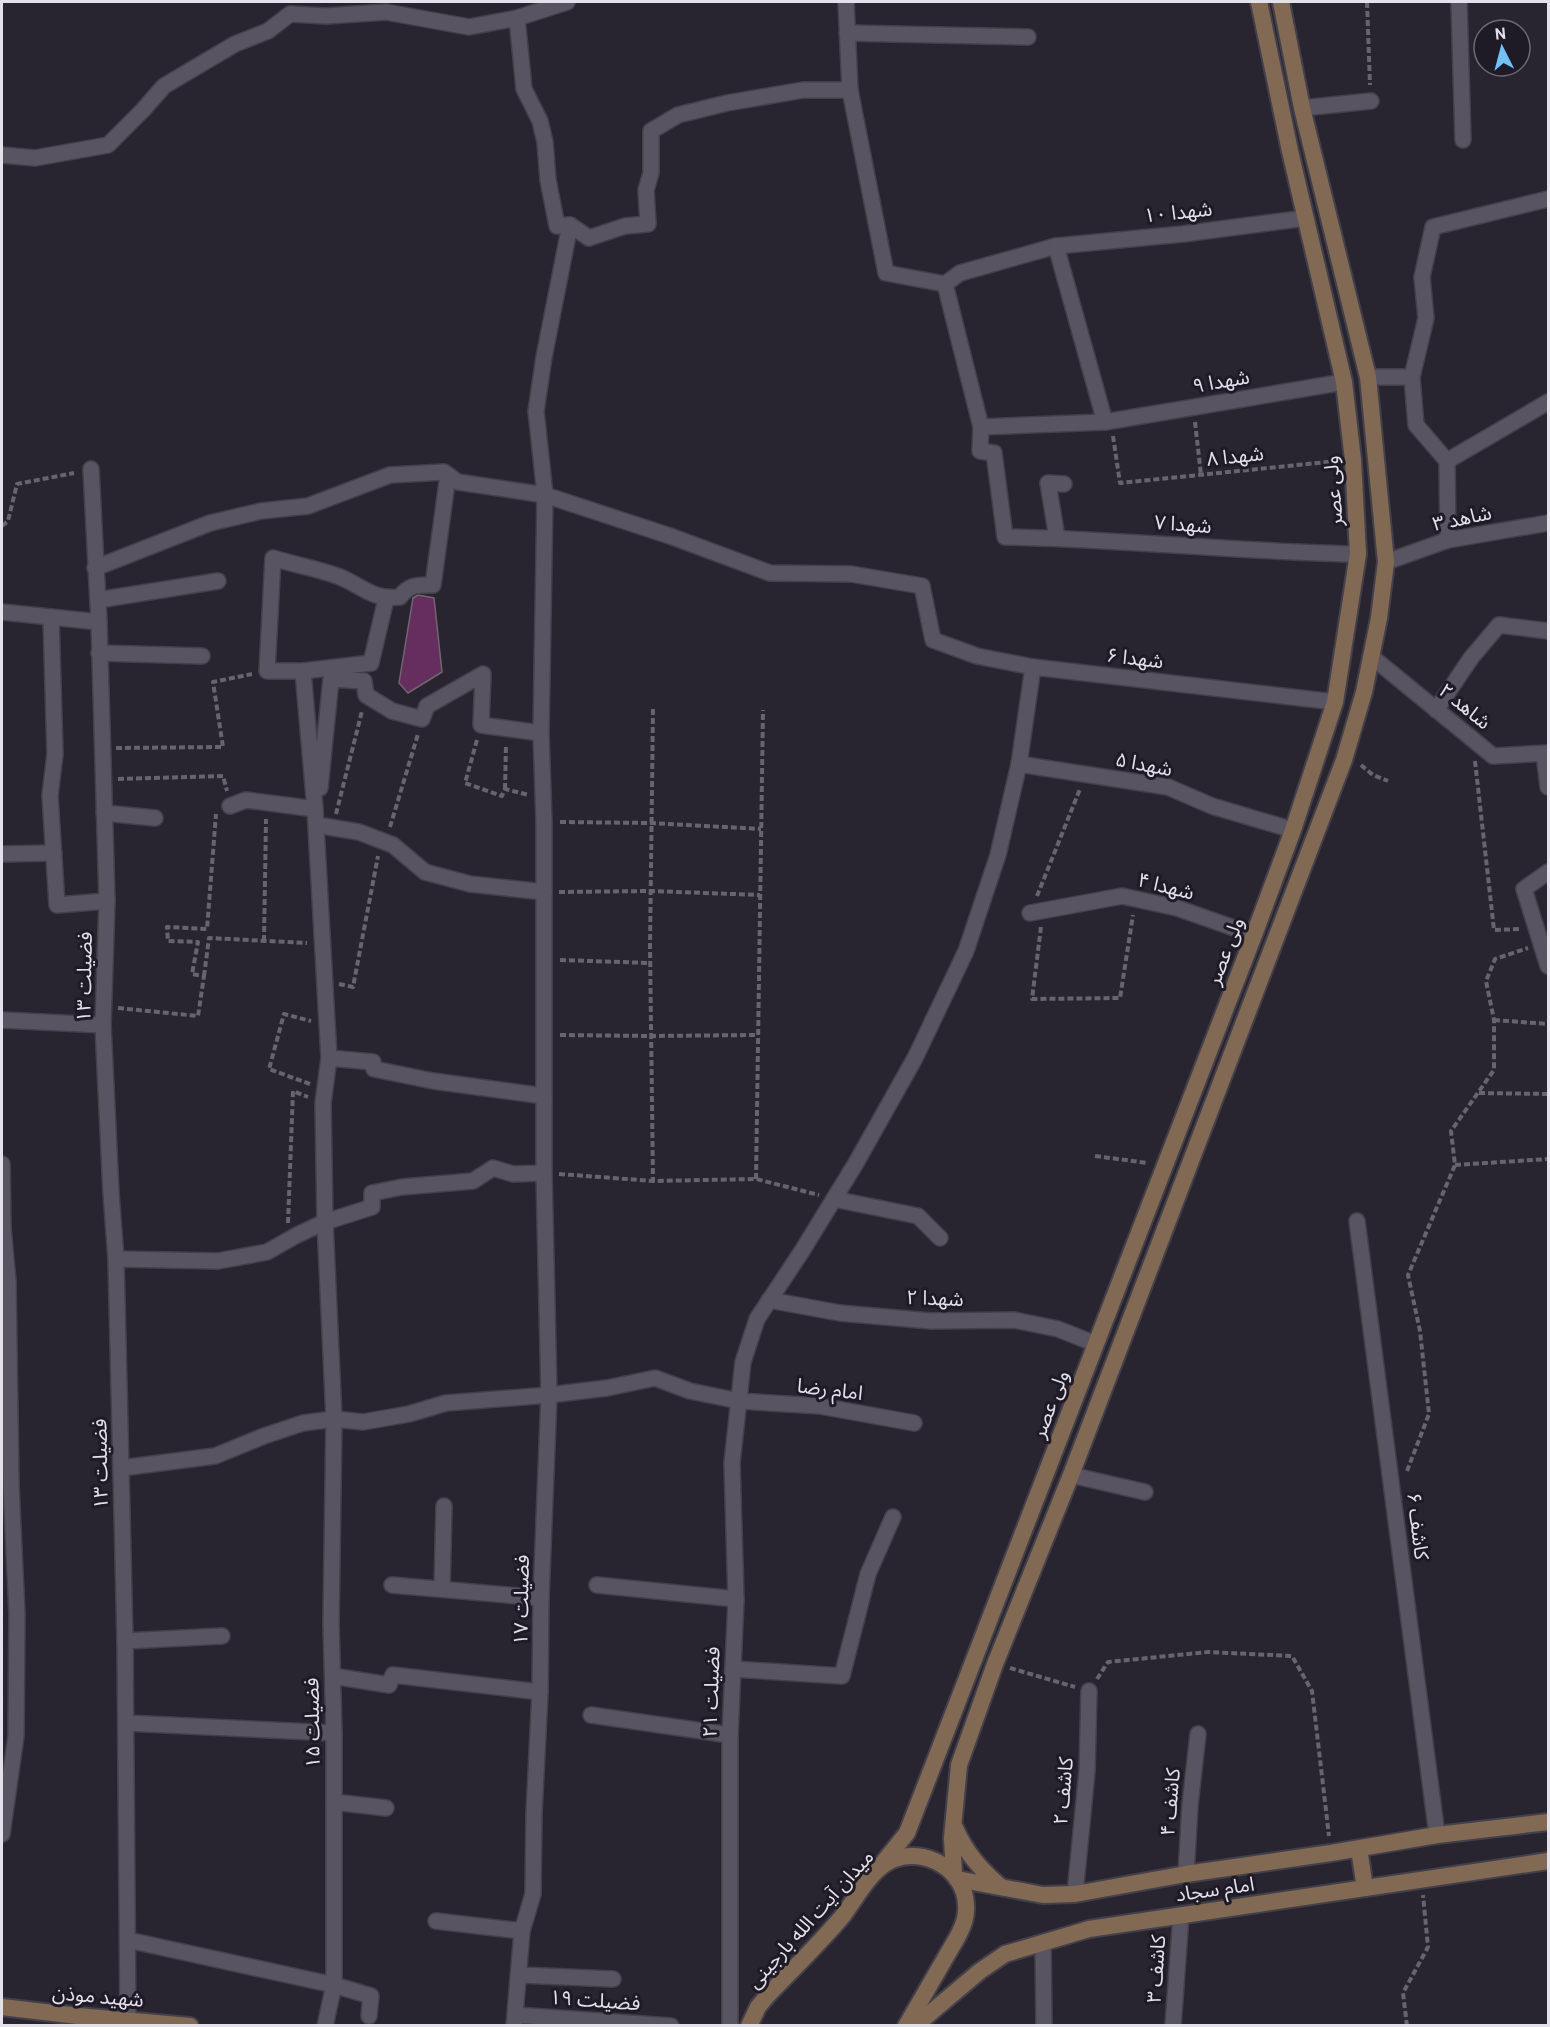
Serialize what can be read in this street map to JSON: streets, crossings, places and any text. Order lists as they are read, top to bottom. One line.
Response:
{"streets":{"main road":["ولی عصر","امام سجاد","میدان آیت الله بارجینی","شهید موذن"],"street":["شهدا ۱۰","شهدا ۹","شاهد ۳","شهدا ۷","شهدا ۶","شاهد ۲","شهدا ۵","شهدا ۴","فضیلت ۱۳","شهدا ۲","امام رضا","کاشف ۶","فضیلت ۱۷","فضیلت ۲۱","فضیلت ۱۵","کاشف ۲","کاشف ۴","کاشف ۳","فضیلت ۱۹"],"path":["شهدا ۸"]},"crossings":[["شهدا ۱۰","ولی عصر"],["شهدا ۹","شهدا ۸"],["شهدا ۹","ولی عصر"],["شهدا ۹","شهدا ۷"],["شهدا ۸","ولی عصر"],["ولی عصر","شهدا ۷"],["ولی عصر","شهدا ۶"],["ولی عصر","شهدا ۵"],["ولی عصر","شهدا ۴"],["ولی عصر","شهدا ۲"],["ولی عصر","میدان آیت الله بارجینی"],["شهدا ۶","فضیلت ۱۷"],["شهدا ۶","فضیلت ۲۱"],["شهدا ۵","فضیلت ۲۱"],["فضیلت ۱۳","امام رضا"],["فضیلت ۱۳","شهید موذن"],["شهدا ۲","فضیلت ۲۱"],["امام رضا","فضیلت ۱۷"],["امام رضا","فضیلت ۲۱"],["امام رضا","فضیلت ۱۵"],["کاشف ۶","امام سجاد"],["فضیلت ۱۷","فضیلت ۱۹"],["کاشف ۲","امام سجاد"],["کاشف ۴","امام سجاد"],["امام سجاد","میدان آیت الله بارجینی"],["امام سجاد","کاشف ۳"]],"north":"top"}
